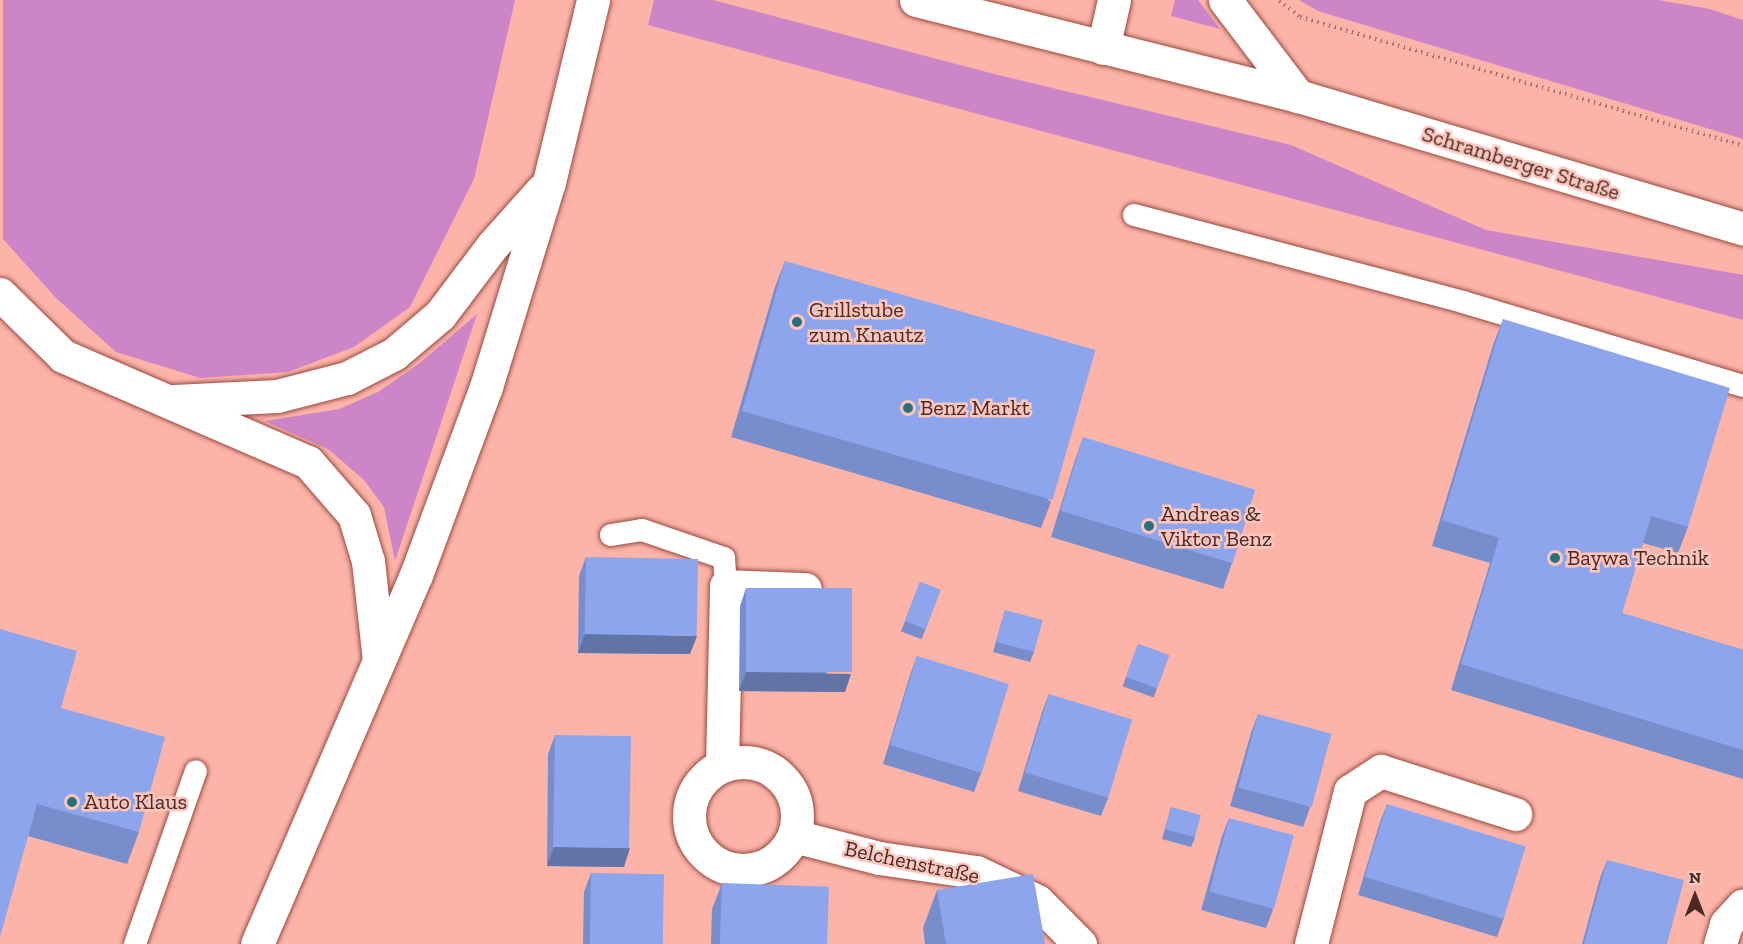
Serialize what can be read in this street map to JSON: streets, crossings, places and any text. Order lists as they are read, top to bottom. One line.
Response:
{"streets":{"main road":["Schramberger Straße","Belchenstraße"]},"places":["Grillstube zum Knautz","Benz Markt","Andreas & Viktor Benz","Baywa Technik","Auto Klaus"],"north":"top"}
